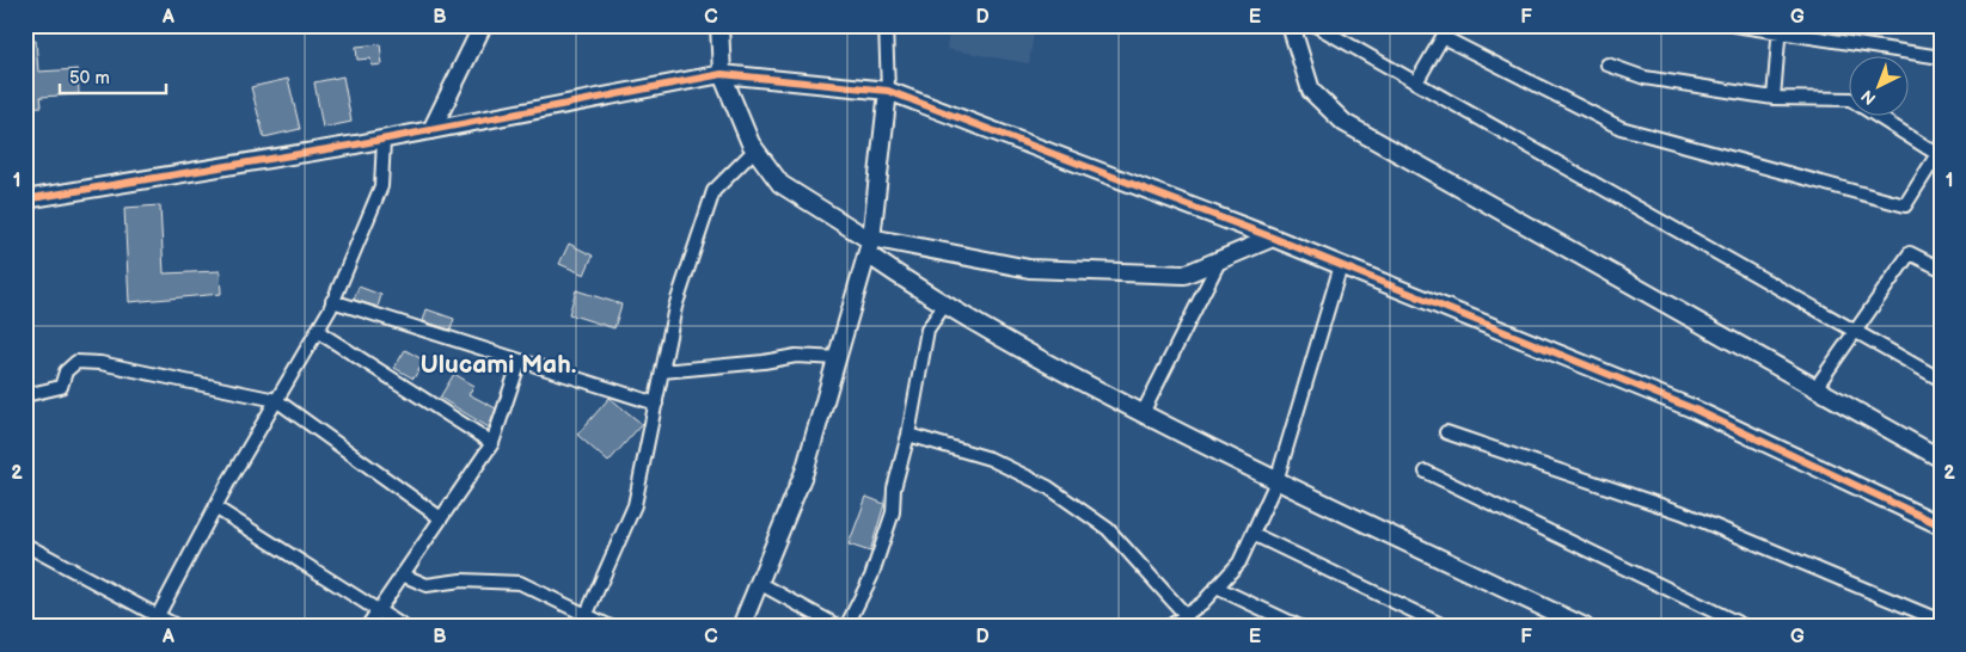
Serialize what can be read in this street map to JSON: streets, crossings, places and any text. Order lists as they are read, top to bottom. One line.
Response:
{"districts":["Ulucami Mah."],"scale_bar":"50 m","north":"bottom left","grid":{"columns":["A","B","C","D","E","F","G"],"rows":["1","2"]}}
